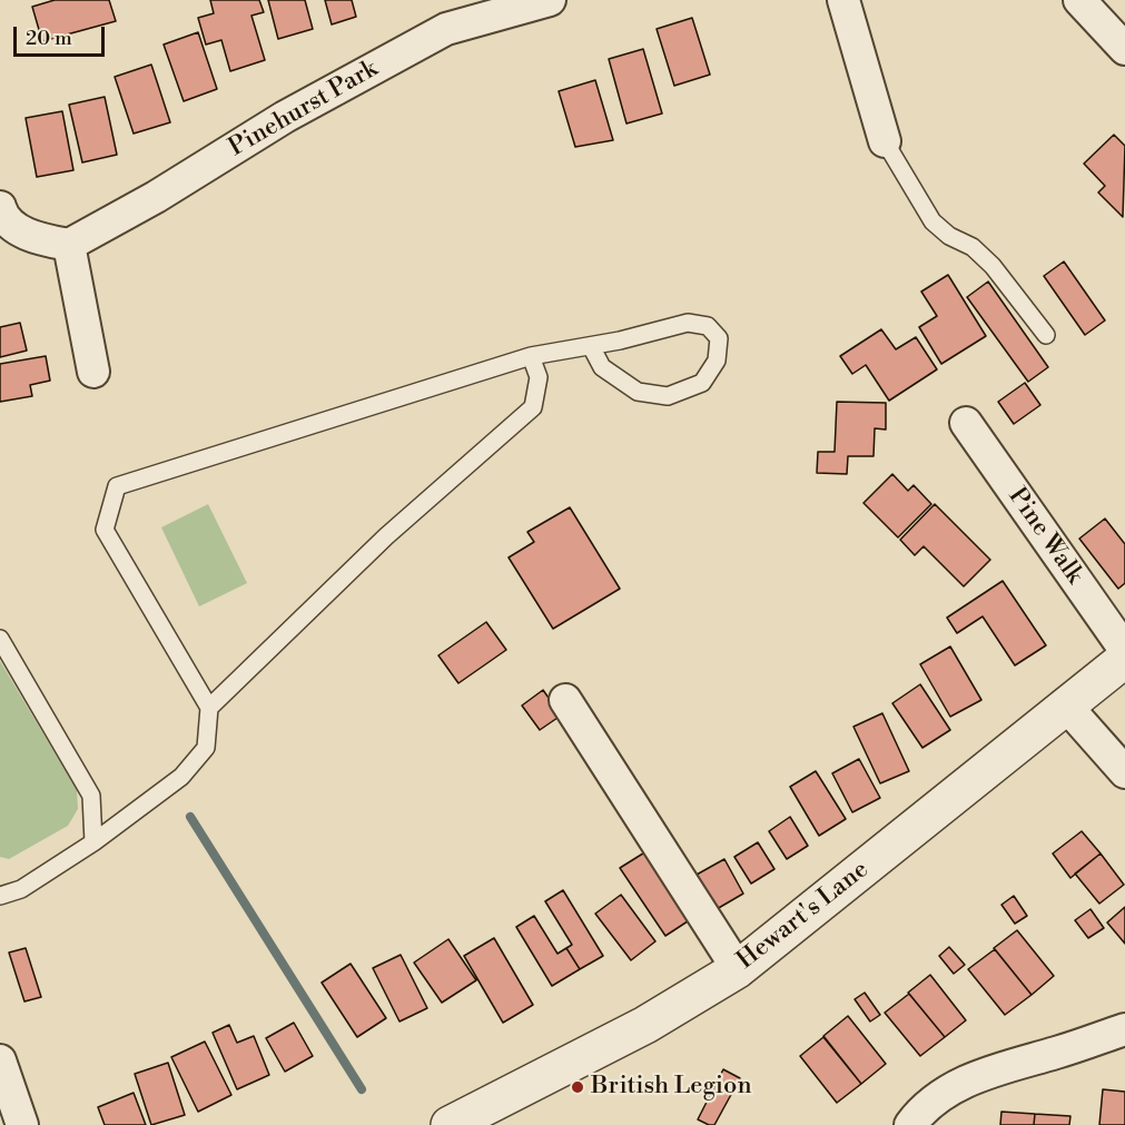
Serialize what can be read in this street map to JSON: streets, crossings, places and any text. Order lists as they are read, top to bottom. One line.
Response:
{"streets":{"street":["Pinehurst Park","Pine Walk","Hewart's Lane"]},"places":["British Legion"],"scale_bar":"20 m"}
